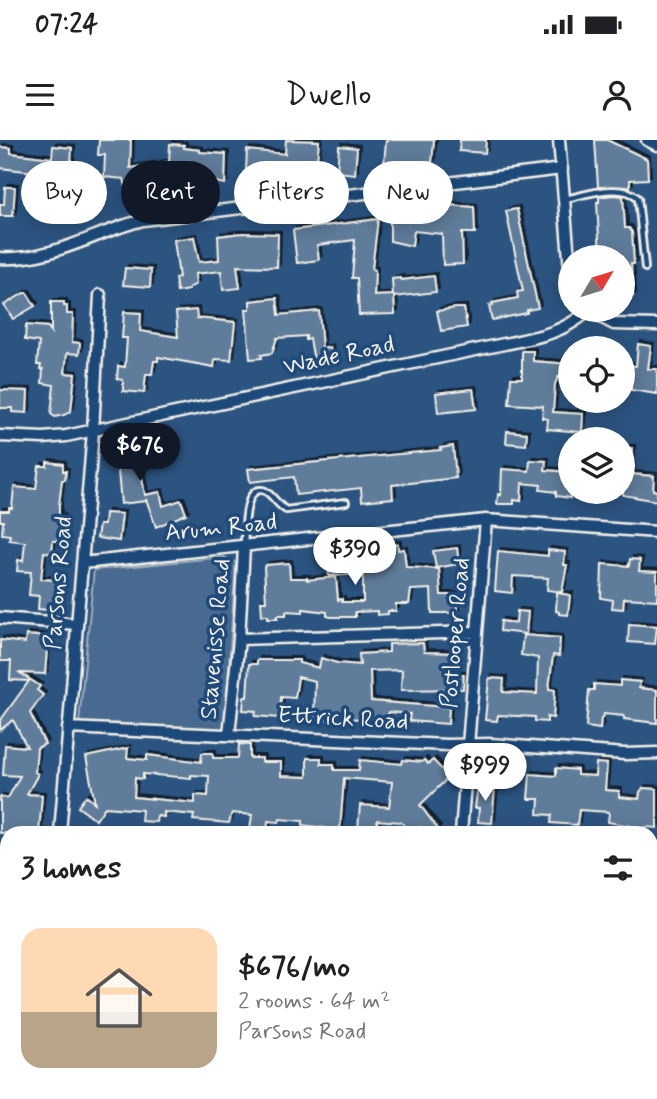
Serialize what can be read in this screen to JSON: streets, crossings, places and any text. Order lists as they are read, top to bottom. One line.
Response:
{"streets":{"street":["Wade Road","Arum Road","Parsons Road","Postlooper Road","Stavenisse Road","Ettrick Road"]},"crossings":[["Wade Road","Parsons Road"],["Arum Road","Parsons Road"],["Arum Road","Postlooper Road"],["Arum Road","Stavenisse Road"],["Parsons Road","Ettrick Road"],["Postlooper Road","Ettrick Road"],["Stavenisse Road","Ettrick Road"]],"north":"top right","page":{"status":"07:24","header":"Dwello","chip":["Buy","Rent","Filters","New"],"price":["$676","$390","$999"],"heading":"3 homes","list":[{"name":"$676/mo","note":"2 rooms · 64 m² · Parsons Road"}]}}
